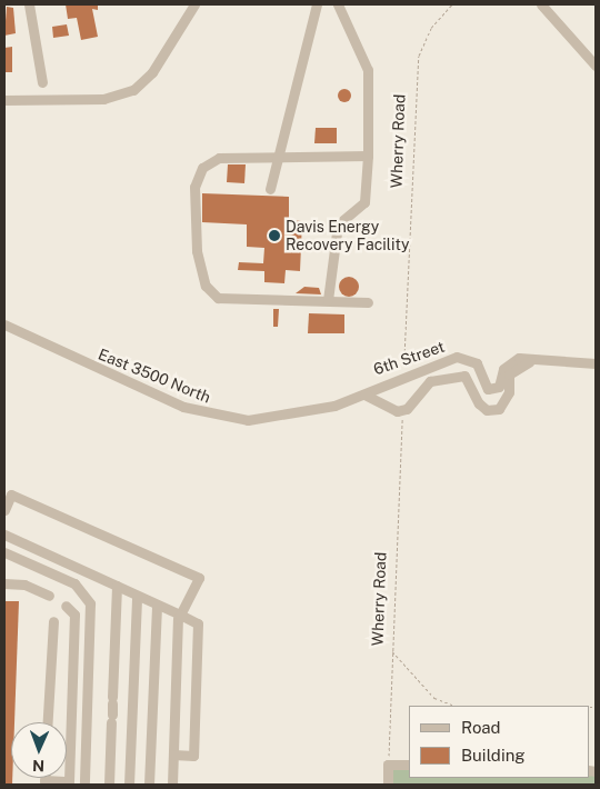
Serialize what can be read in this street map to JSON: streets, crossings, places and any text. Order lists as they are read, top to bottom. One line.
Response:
{"streets":{"street":["6th Street","East 3500 North"],"path":["Wherry Road"]},"crossings":[["6th Street","East 3500 North"]],"places":["Davis Energy Recovery Facility"],"legend":["Road","Building"],"north":"bottom"}
